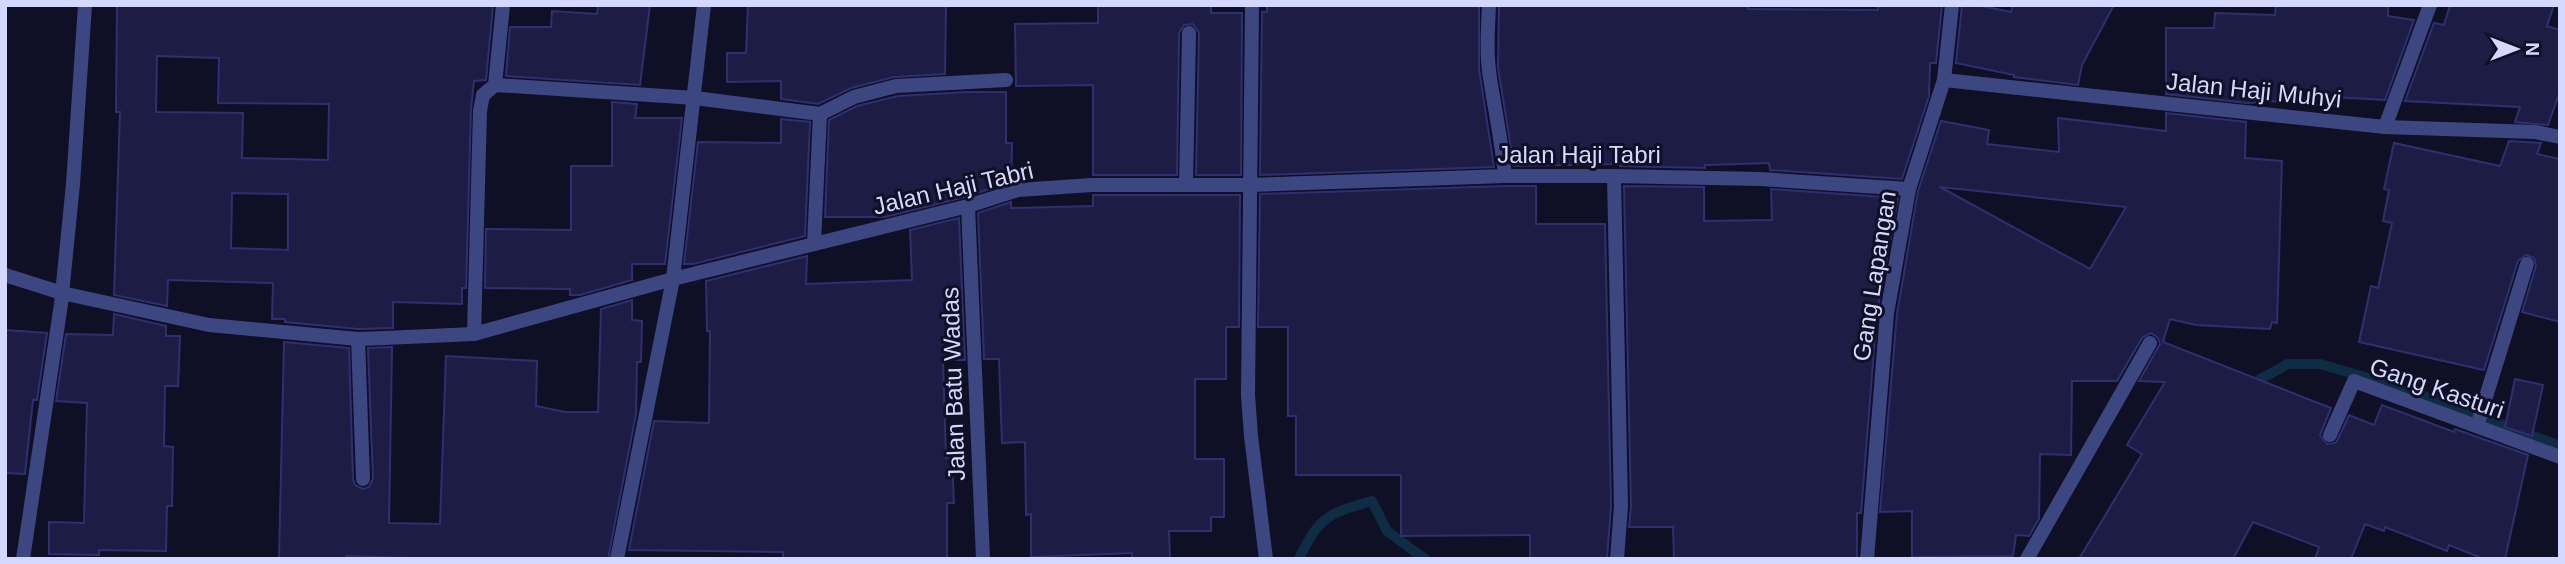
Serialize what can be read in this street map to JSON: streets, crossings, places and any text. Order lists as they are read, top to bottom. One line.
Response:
{"streets":{"street":["Jalan Haji Muhyi","Jalan Haji Tabri","Gang Lapangan","Jalan Batu Wadas","Gang Kasturi"]},"crossings":[["Jalan Haji Muhyi","Gang Lapangan"],["Jalan Haji Tabri","Gang Lapangan"],["Jalan Haji Tabri","Jalan Batu Wadas"]],"north":"right"}
